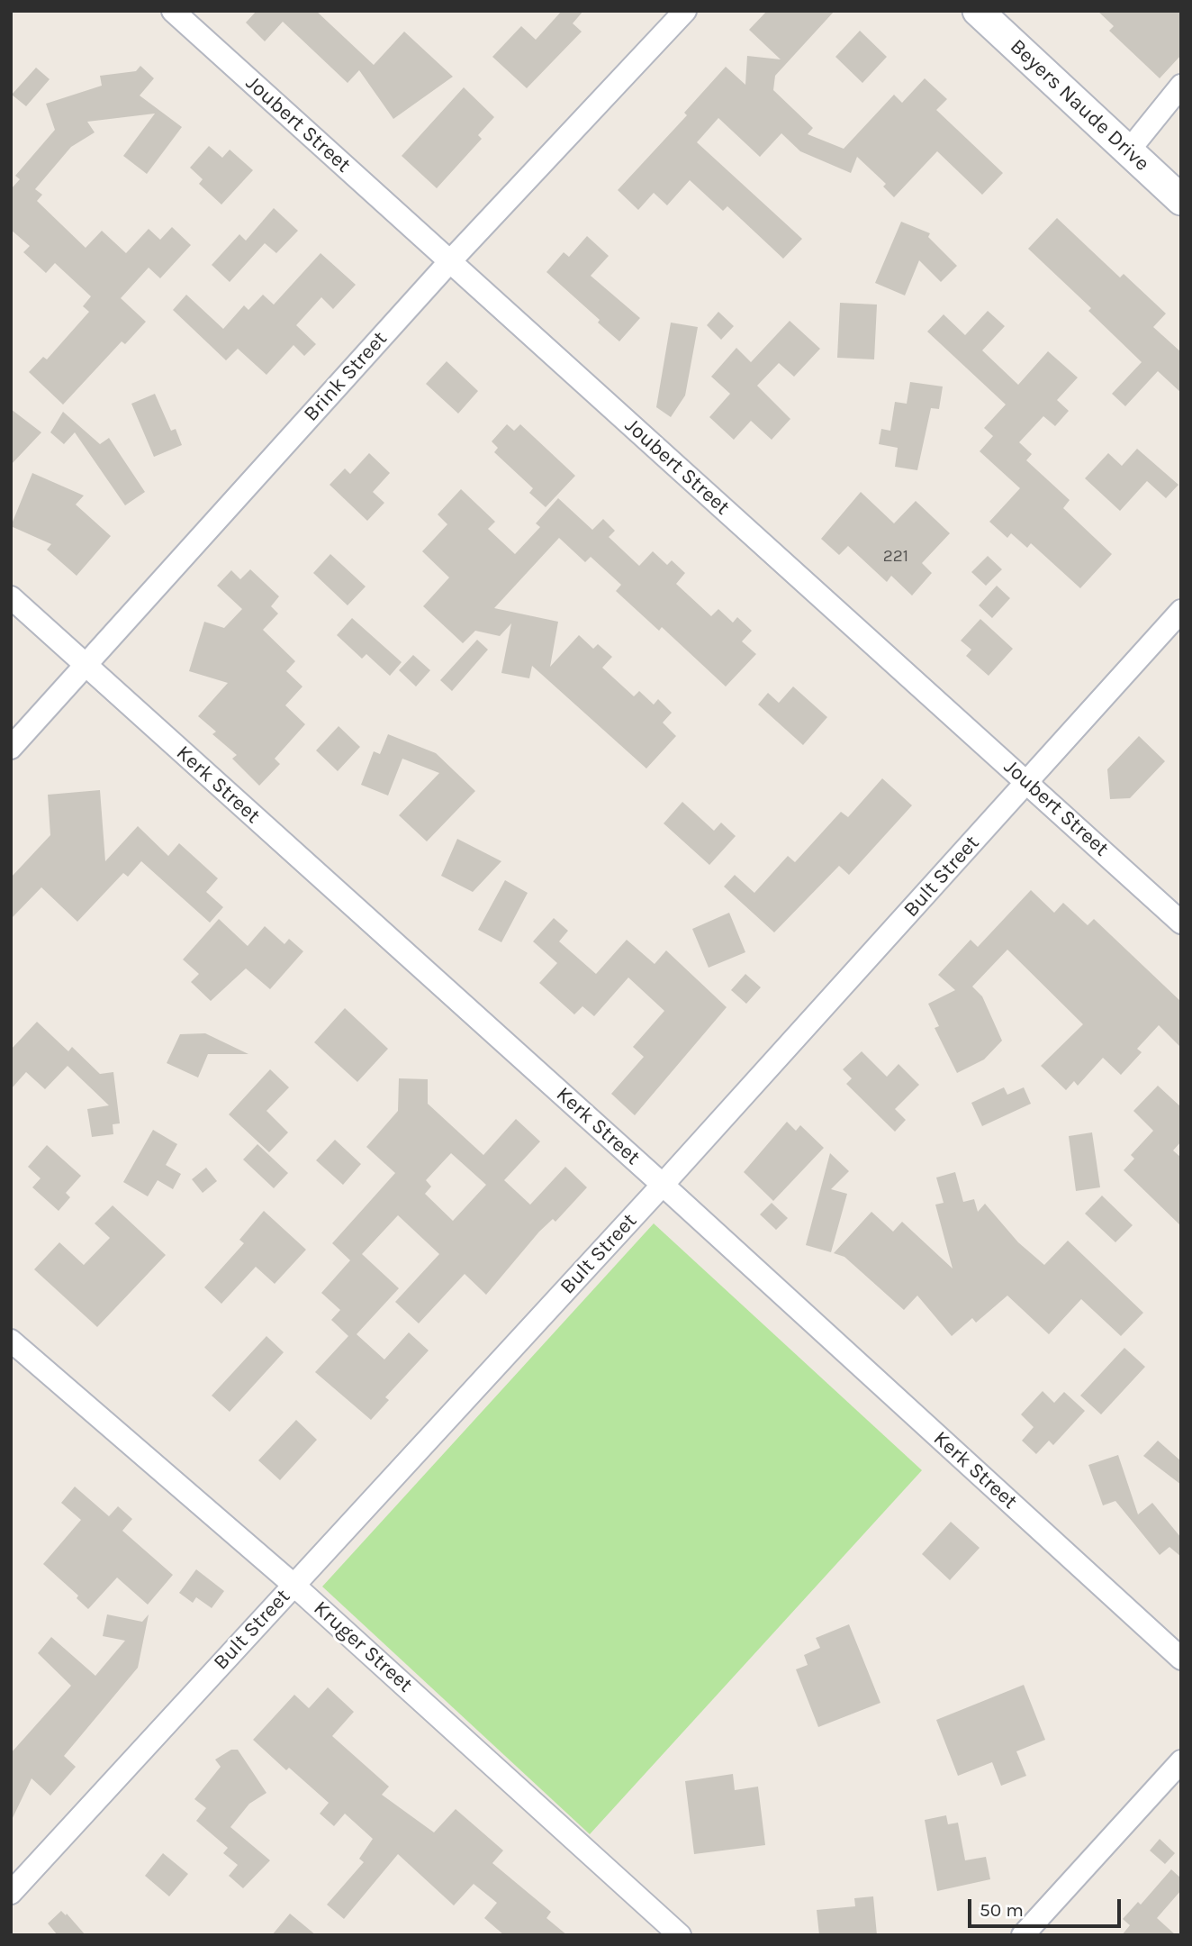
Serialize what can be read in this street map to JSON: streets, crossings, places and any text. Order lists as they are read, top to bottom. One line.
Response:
{"streets":{"street":["Beyers Naude Drive","Joubert Street","Brink Street","Kerk Street","Bult Street","Kruger Street"]},"crossings":[["Joubert Street","Brink Street"],["Joubert Street","Bult Street"],["Brink Street","Kerk Street"],["Kerk Street","Bult Street"],["Bult Street","Kruger Street"]],"house_numbers":["221"],"scale_bar":"50 m"}
